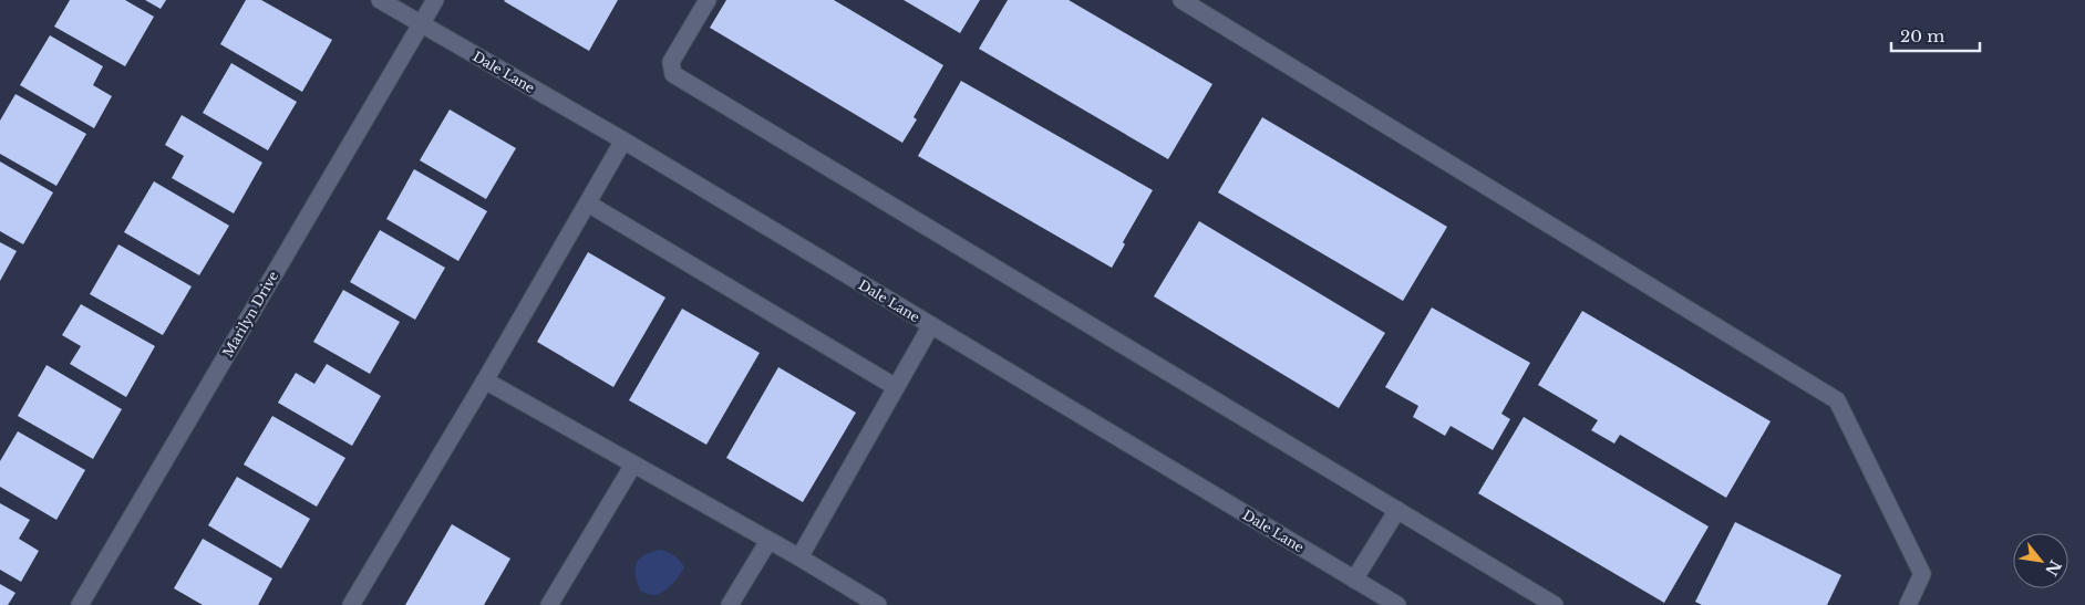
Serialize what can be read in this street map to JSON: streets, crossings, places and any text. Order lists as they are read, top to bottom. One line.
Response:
{"streets":{"street":["Dale Lane","Marilyn Drive"]},"crossings":[["Dale Lane","Marilyn Drive"]],"scale_bar":"20 m","north":"bottom right"}
